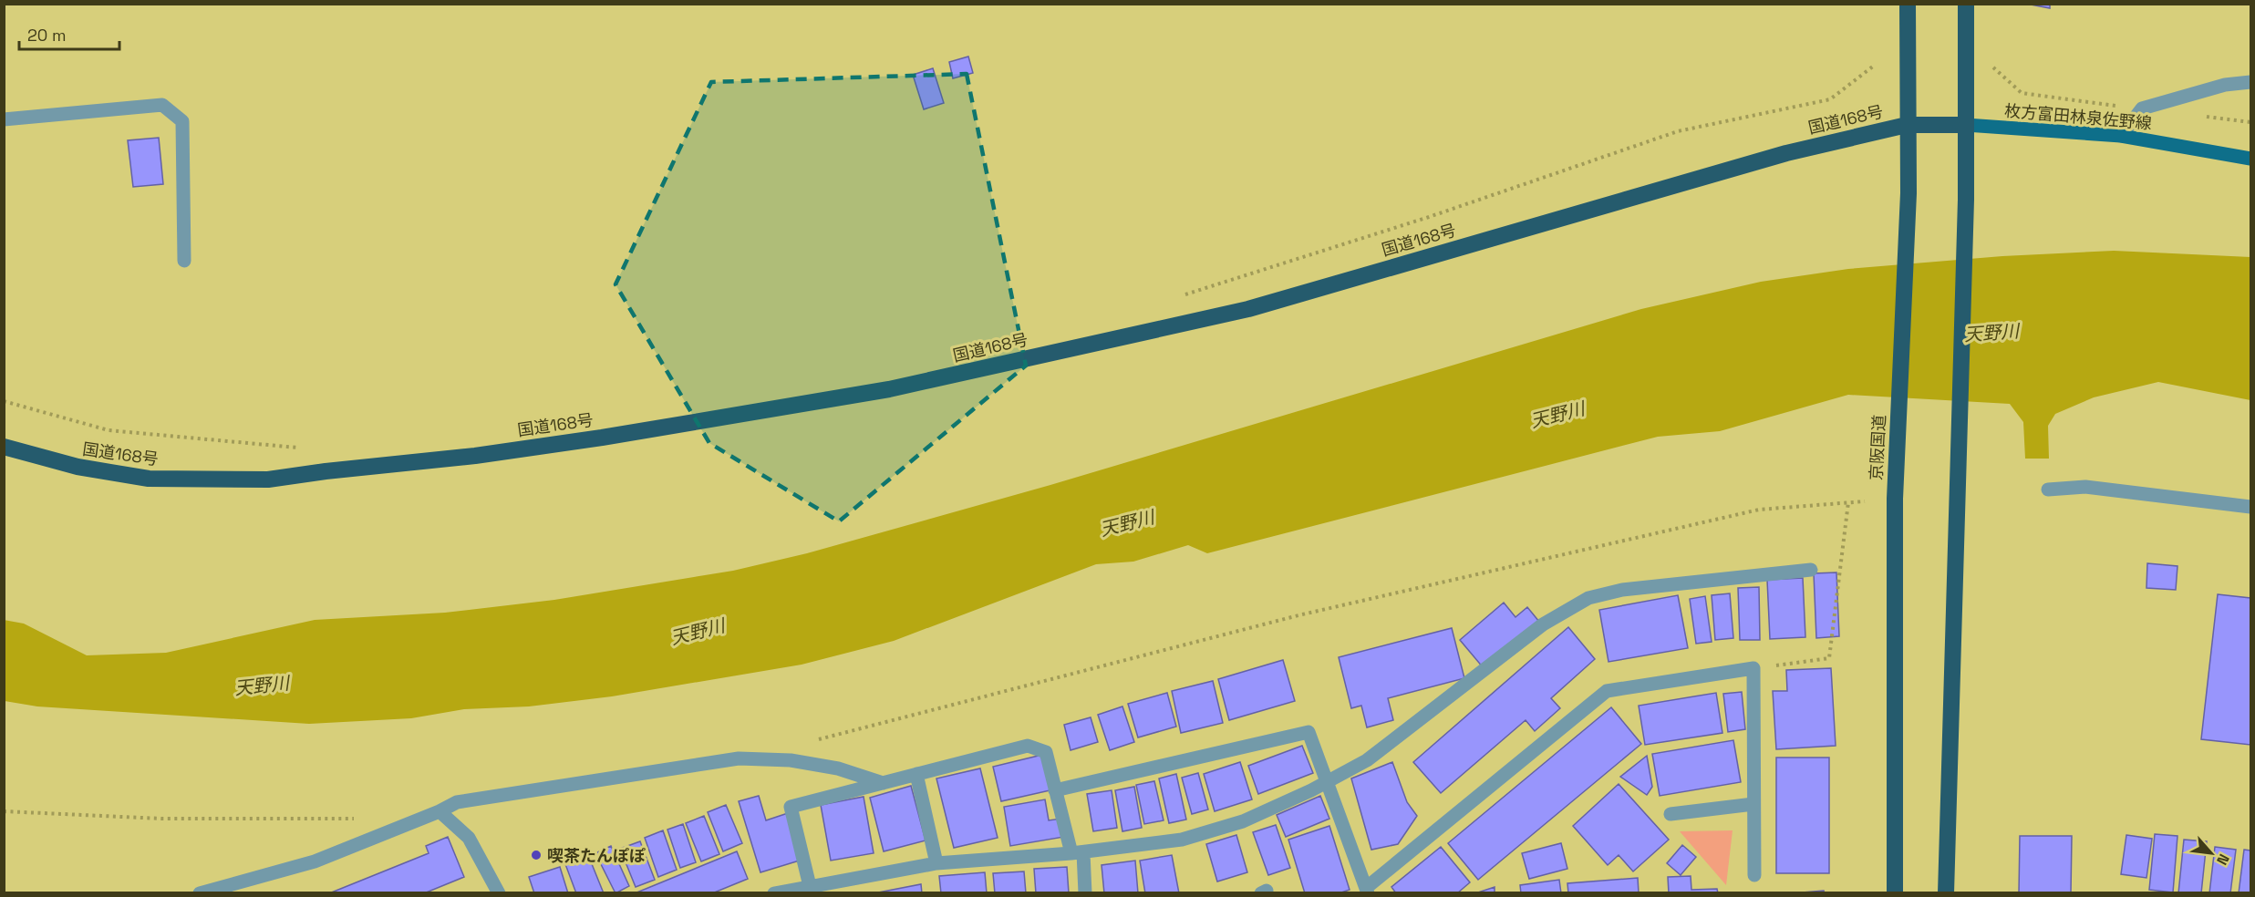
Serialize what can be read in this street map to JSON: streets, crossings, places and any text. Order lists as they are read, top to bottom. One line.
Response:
{"streets":{"highway":["国道168号","京阪国道"],"main road":["枚方富田林泉佐野線"]},"crossings":[["枚方富田林泉佐野線","国道168号"],["国道168号","京阪国道"]],"water":["天野川"],"places":["喫茶たんぽぽ"],"scale_bar":"20 m","north":"bottom right"}
